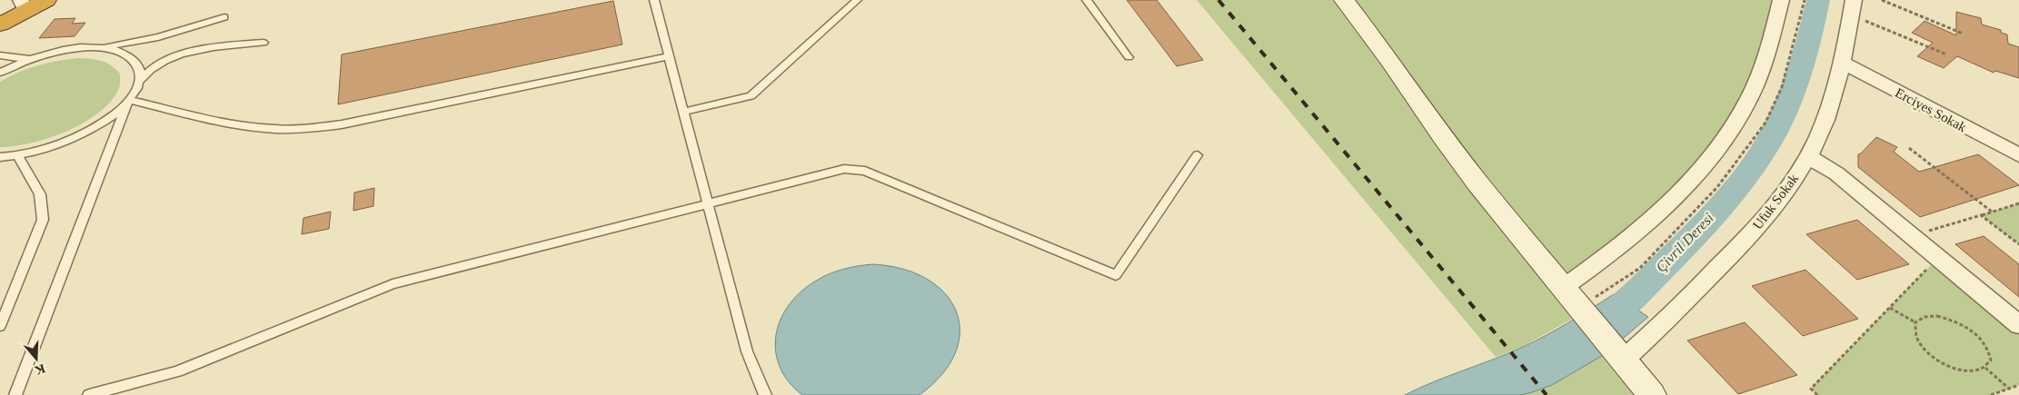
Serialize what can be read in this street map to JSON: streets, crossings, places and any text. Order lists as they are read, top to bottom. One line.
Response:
{"streets":{"street":["Erciyes Sokak","Ufuk Sokak"]},"crossings":[["Erciyes Sokak","Ufuk Sokak"]],"water":["Çivril Deresi"],"north":"bottom"}
